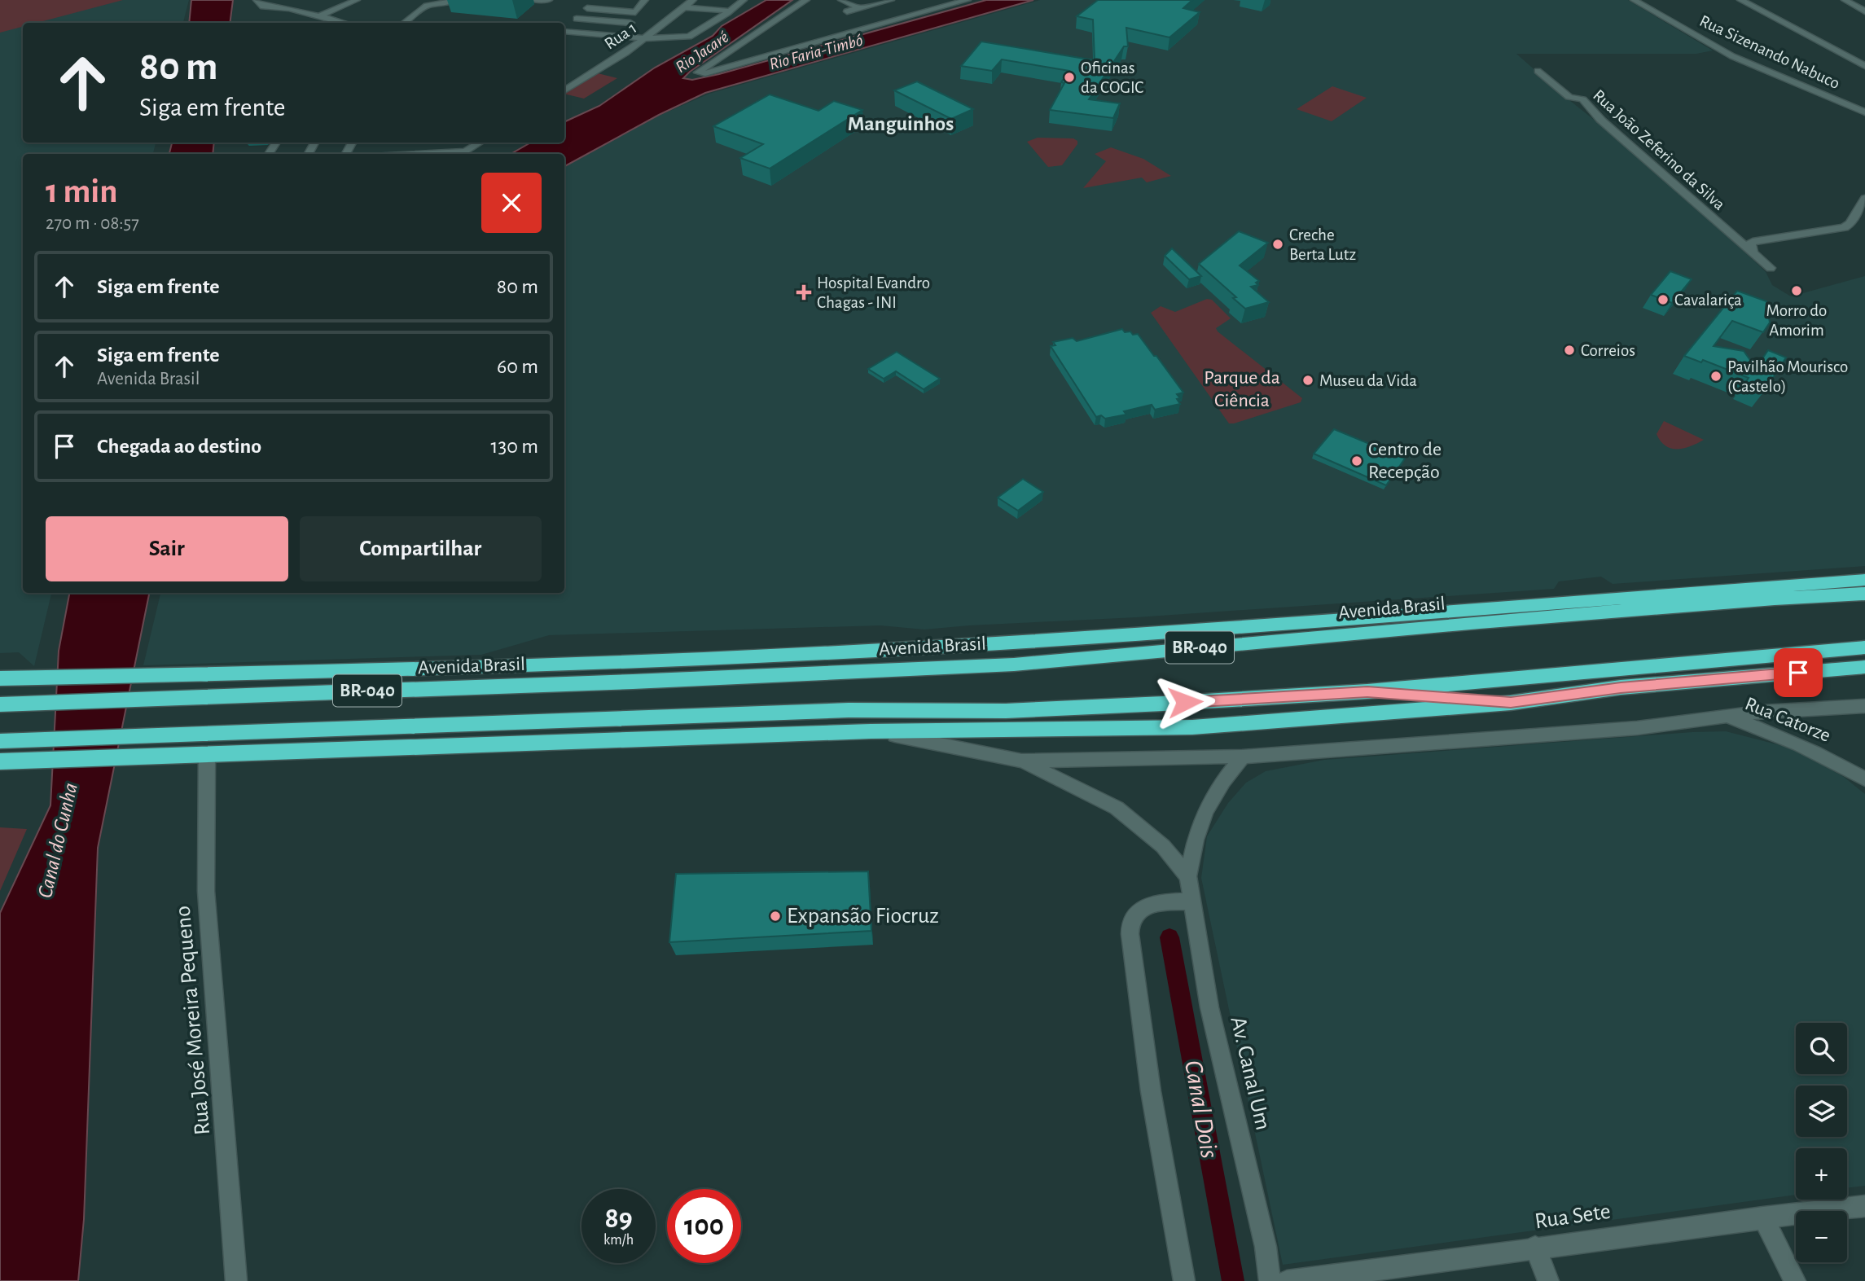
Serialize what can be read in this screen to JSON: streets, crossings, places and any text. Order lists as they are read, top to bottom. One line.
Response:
{"streets":{"highway":["Avenida Brasil","BR-040"],"street":["Rua 1","Rua Sizenando Nabuco","Rua João Zeferino da Silva","Rua Catorze","Rua José Moreira Pequeno","Av. Canal Um","Rua Sete"]},"districts":["Manguinhos"],"water":["Rio Jacaré","Rio Faria-Timbó","Canal do Cunha","Canal Dois"],"parks":["Parque da Ciência"],"places":{"other":["Oficinas da COGIC","Creche Berta Lutz","Morro do Amorim","Cavalariça","Correios","Pavilhão Mourisco (Castelo)","Museu da Vida","Centro de Recepção","Expansão Fiocruz"],"health":["Hospital Evandro Chagas - INI"]},"page":{"turn":["80 m","Siga em frente"],"heading":["1 min","270 m · 08:57"],"list":[{"name":"Siga em frente","value":"80 m"},{"name":"Siga em frente","note":"Avenida Brasil","value":"60 m"},{"name":"Chegada ao destino","value":"130 m"}],"buttons":["Sair","Compartilhar"],"map_buttons":["+","−"],"speed":"89 km/h","limit":"100"}}
